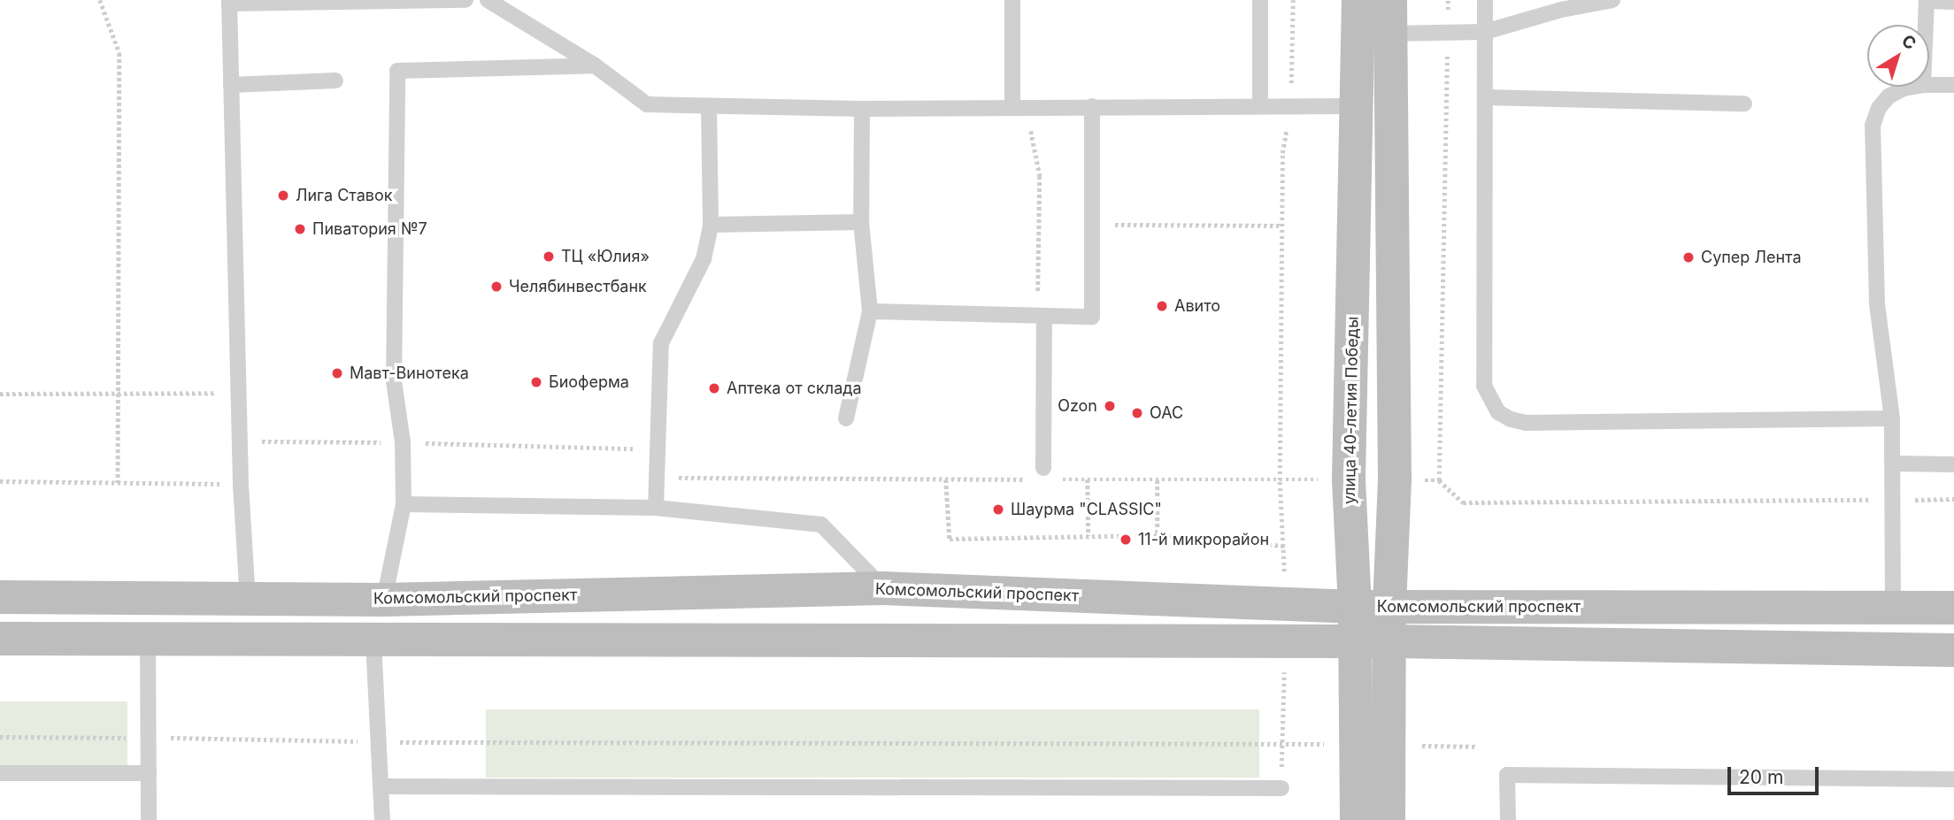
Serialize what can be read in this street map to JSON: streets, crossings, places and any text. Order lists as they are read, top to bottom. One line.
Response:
{"streets":{"main road":["улица 40-летия Победы","Комсомольский проспект"]},"crossings":[["улица 40-летия Победы","Комсомольский проспект"]],"places":["Лига Ставок","Пиватория №7","ТЦ «Юлия»","Супер Лента","Челябинвестбанк","Авито","Мавт-Винотека","Биоферма","Аптека от склада","Ozon","ОАС","Шаурма \"CLASSIC\"","11-й микрорайон"],"scale_bar":"20 m","north":"top right"}
